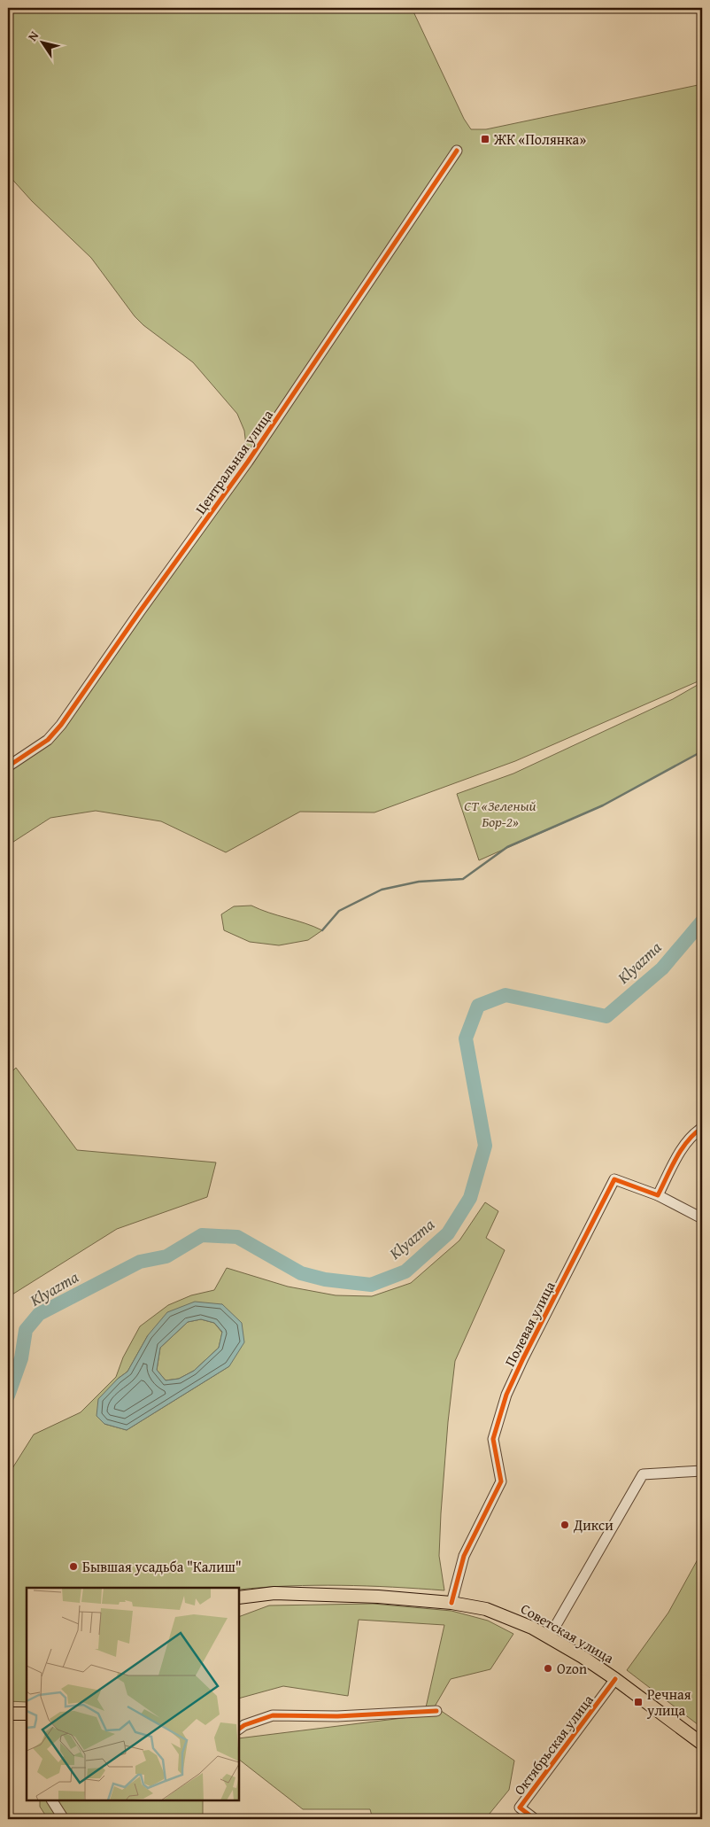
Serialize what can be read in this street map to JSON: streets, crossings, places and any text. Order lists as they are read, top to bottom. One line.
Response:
{"streets":{"main road":["Советская улица"],"street":["Центральная улица","Полевая улица","Октябрьская улица"]},"crossings":[["Полевая улица","Советская улица"],["Советская улица","Октябрьская улица"]],"water":["Klyazma"],"parks":["СТ «Зеленый Бор-2»"],"places":{"transit":["ЖК «Полянка»","Речная улица"],"other":["Дикси","Бывшая усадьба \"Калиш\"","Ozon"]},"north":"top left"}
